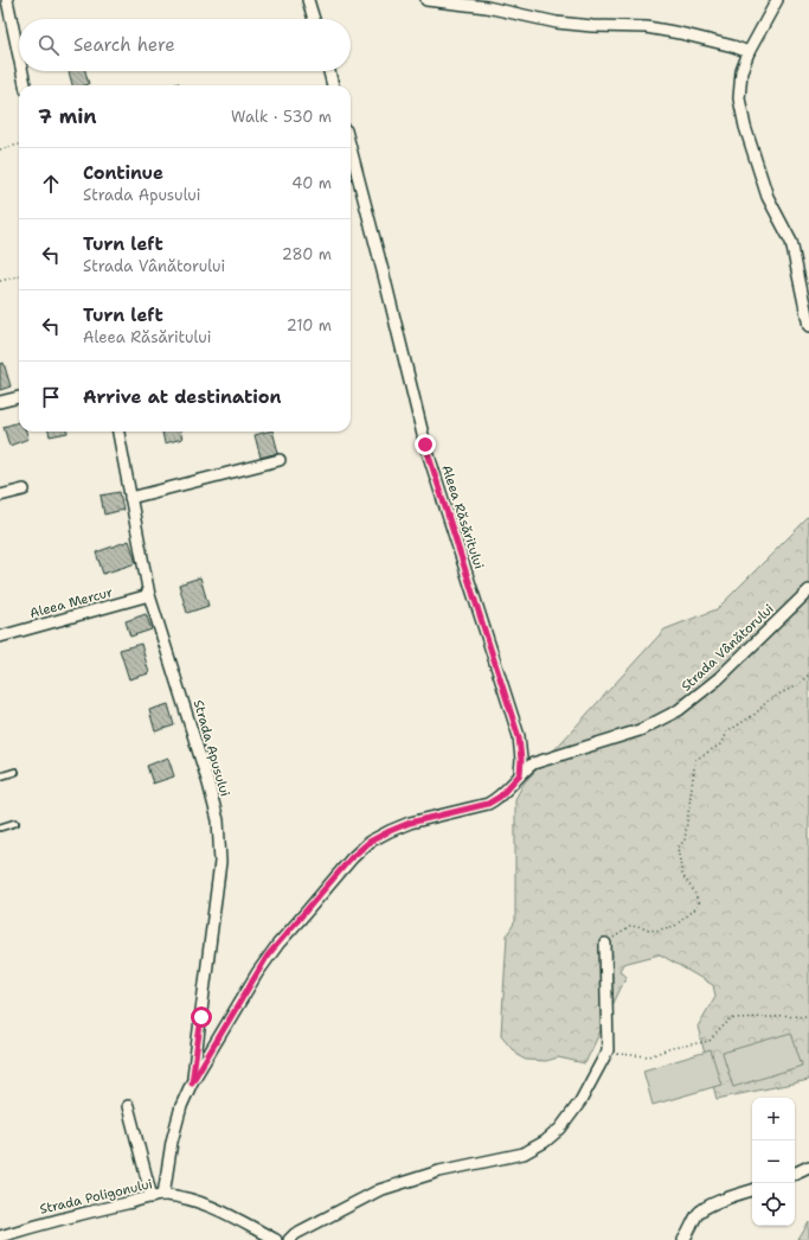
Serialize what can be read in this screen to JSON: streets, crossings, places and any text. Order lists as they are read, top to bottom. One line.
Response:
{"streets":{"street":["Aleea Răsăritului","Aleea Mercur","Strada Vânătorului","Strada Apusului","Strada Poligonului"]},"crossings":[["Aleea Răsăritului","Strada Vânătorului"],["Aleea Mercur","Strada Apusului"],["Strada Vânătorului","Strada Apusului"],["Strada Vânătorului","Strada Poligonului"]],"page":{"search":"Search here","heading":["7 min","Walk · 530 m"],"list":[["Continue","Strada Apusului","40 m"],["Turn left","Strada Vânătorului","280 m"],["Turn left","Aleea Răsăritului","210 m"],"Arrive at destination"],"map_buttons":["+","−"]}}
